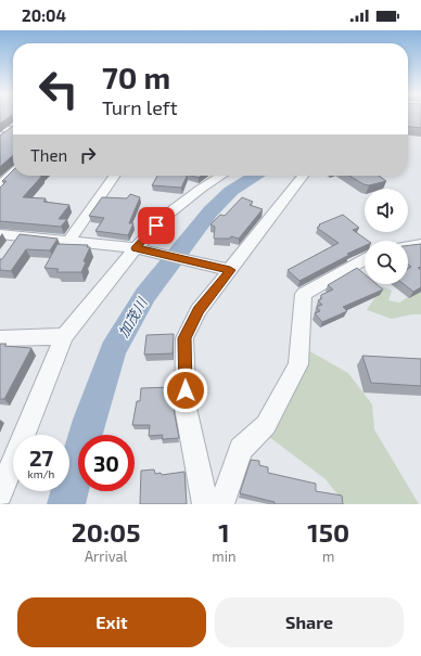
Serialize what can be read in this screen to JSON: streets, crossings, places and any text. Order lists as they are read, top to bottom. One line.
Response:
{"water":["加茂川"],"page":{"status":"20:04","turn":["70 m","Turn left"],"then":"Then","speed":"27 km/h","limit":"30","eta":["20:05","Arrival","1","min","150","m"],"buttons":["Exit","Share"]}}
